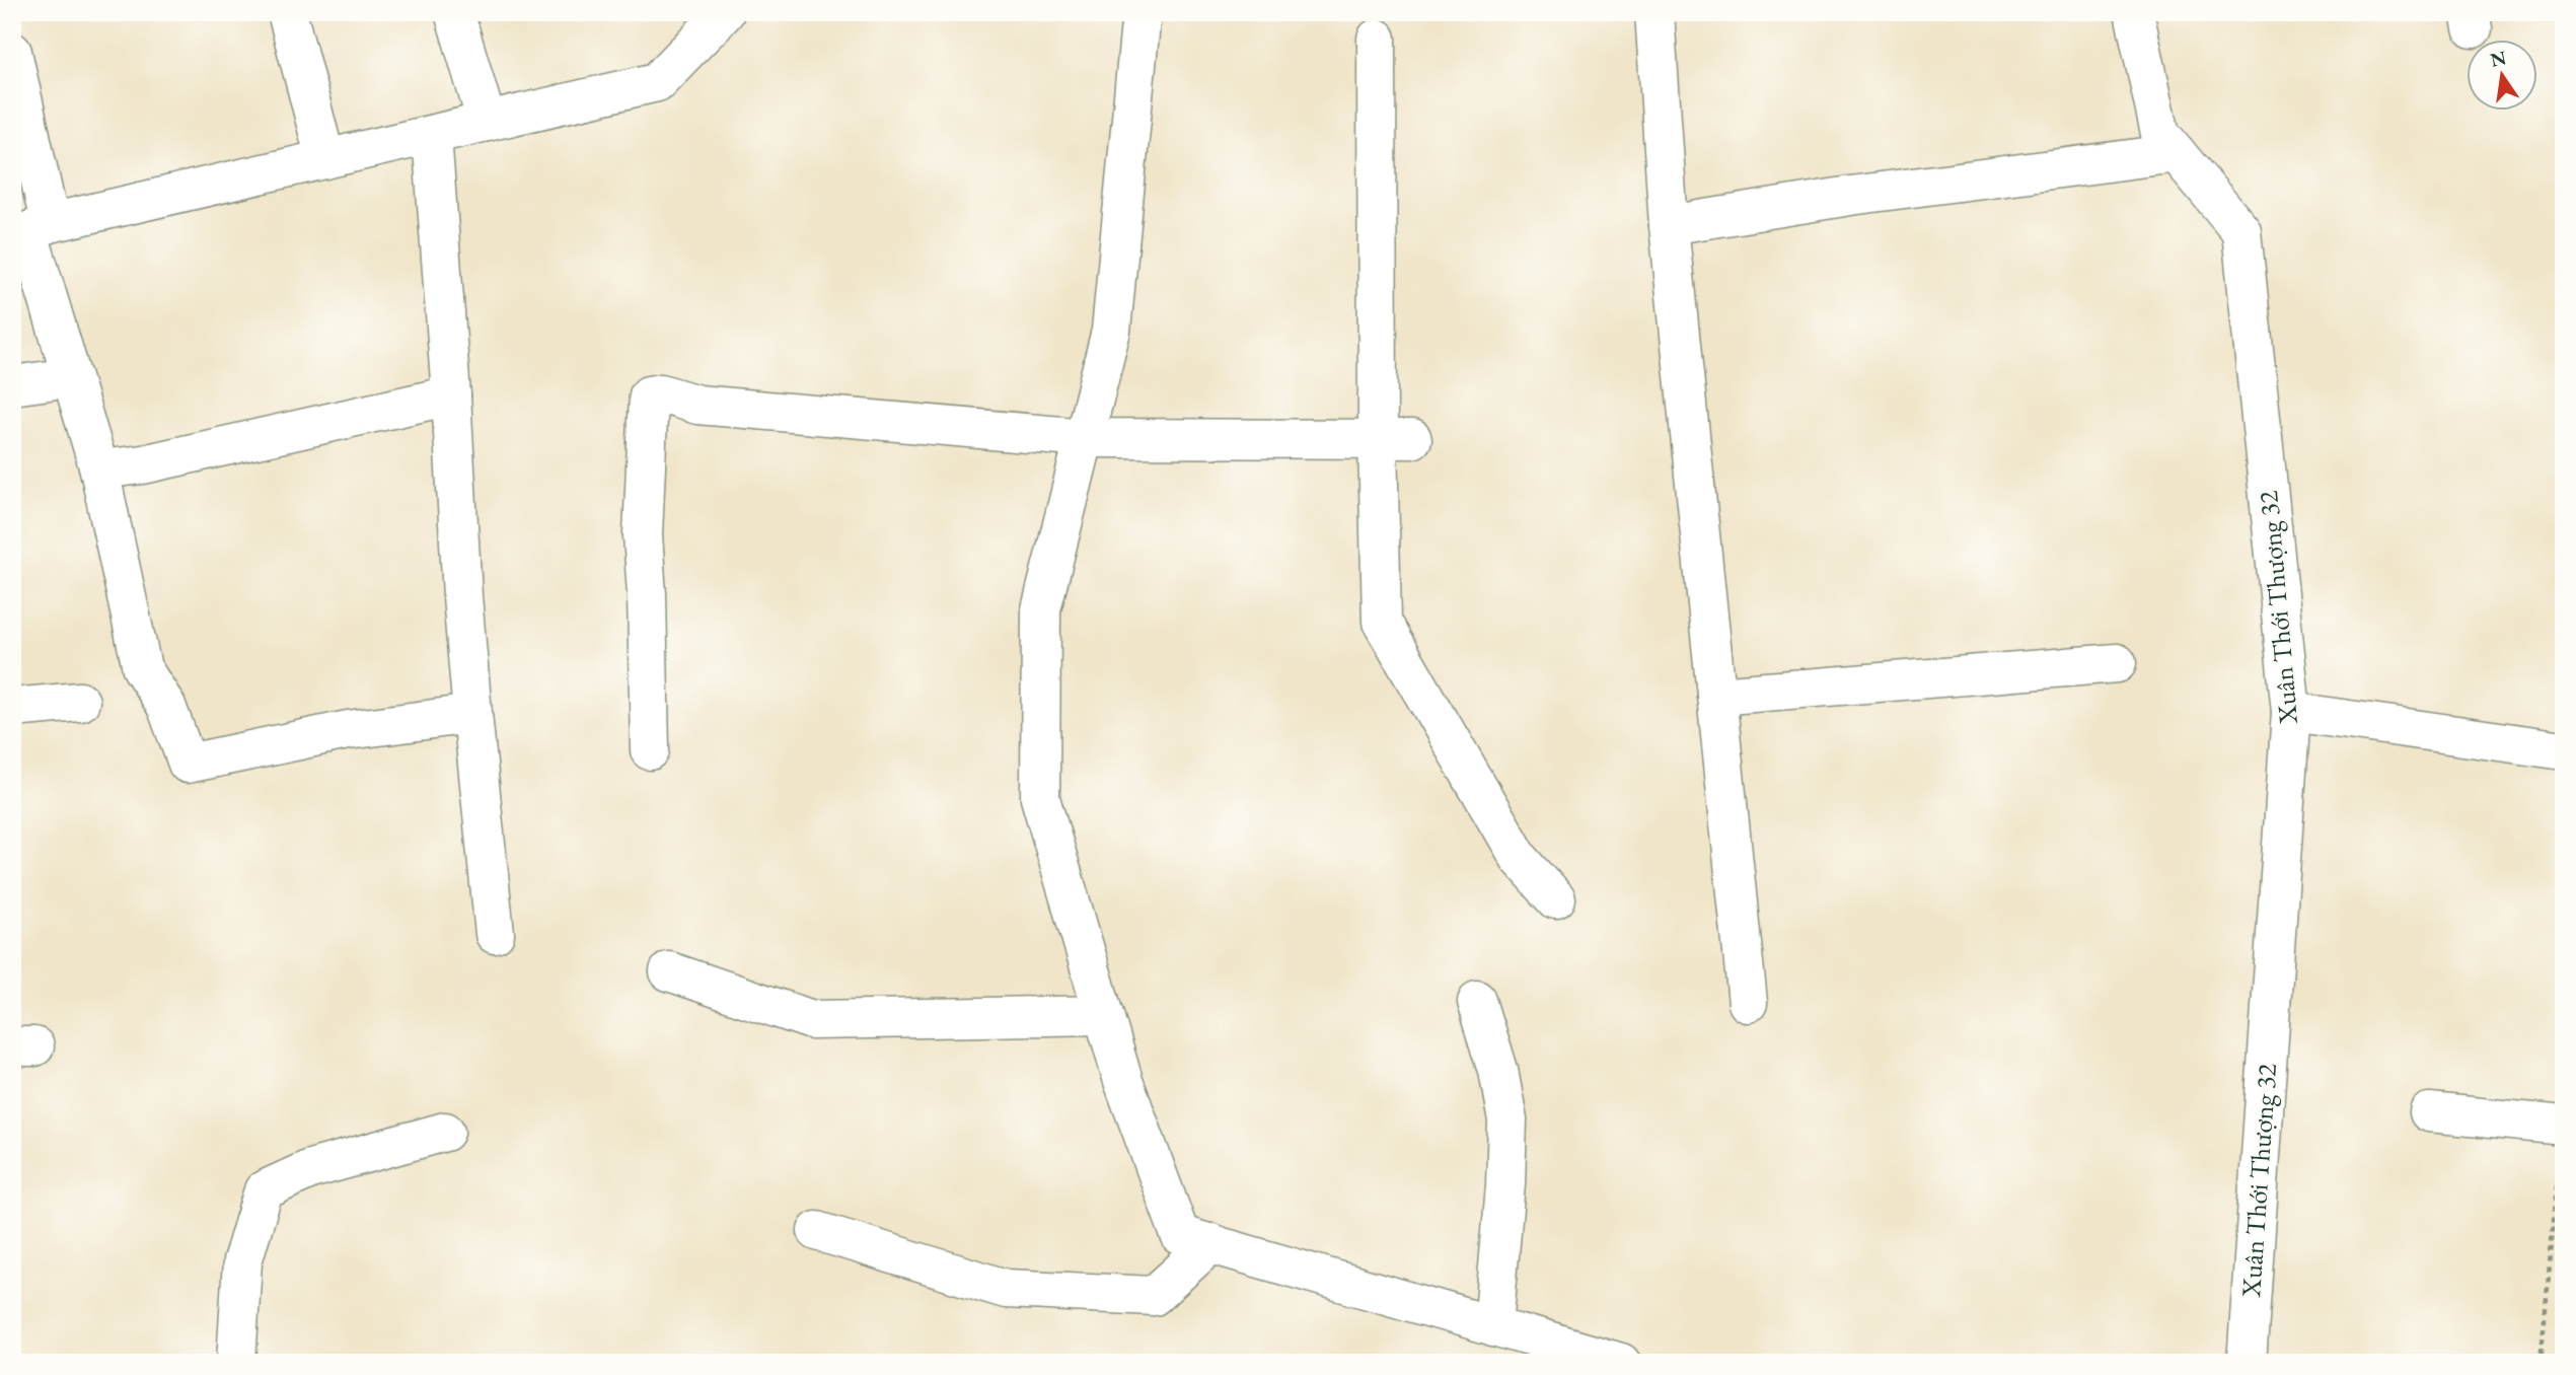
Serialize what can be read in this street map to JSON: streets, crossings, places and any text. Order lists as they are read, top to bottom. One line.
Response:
{"streets":{"street":["Xuân Thới Thượng 32"]},"north":"top"}
